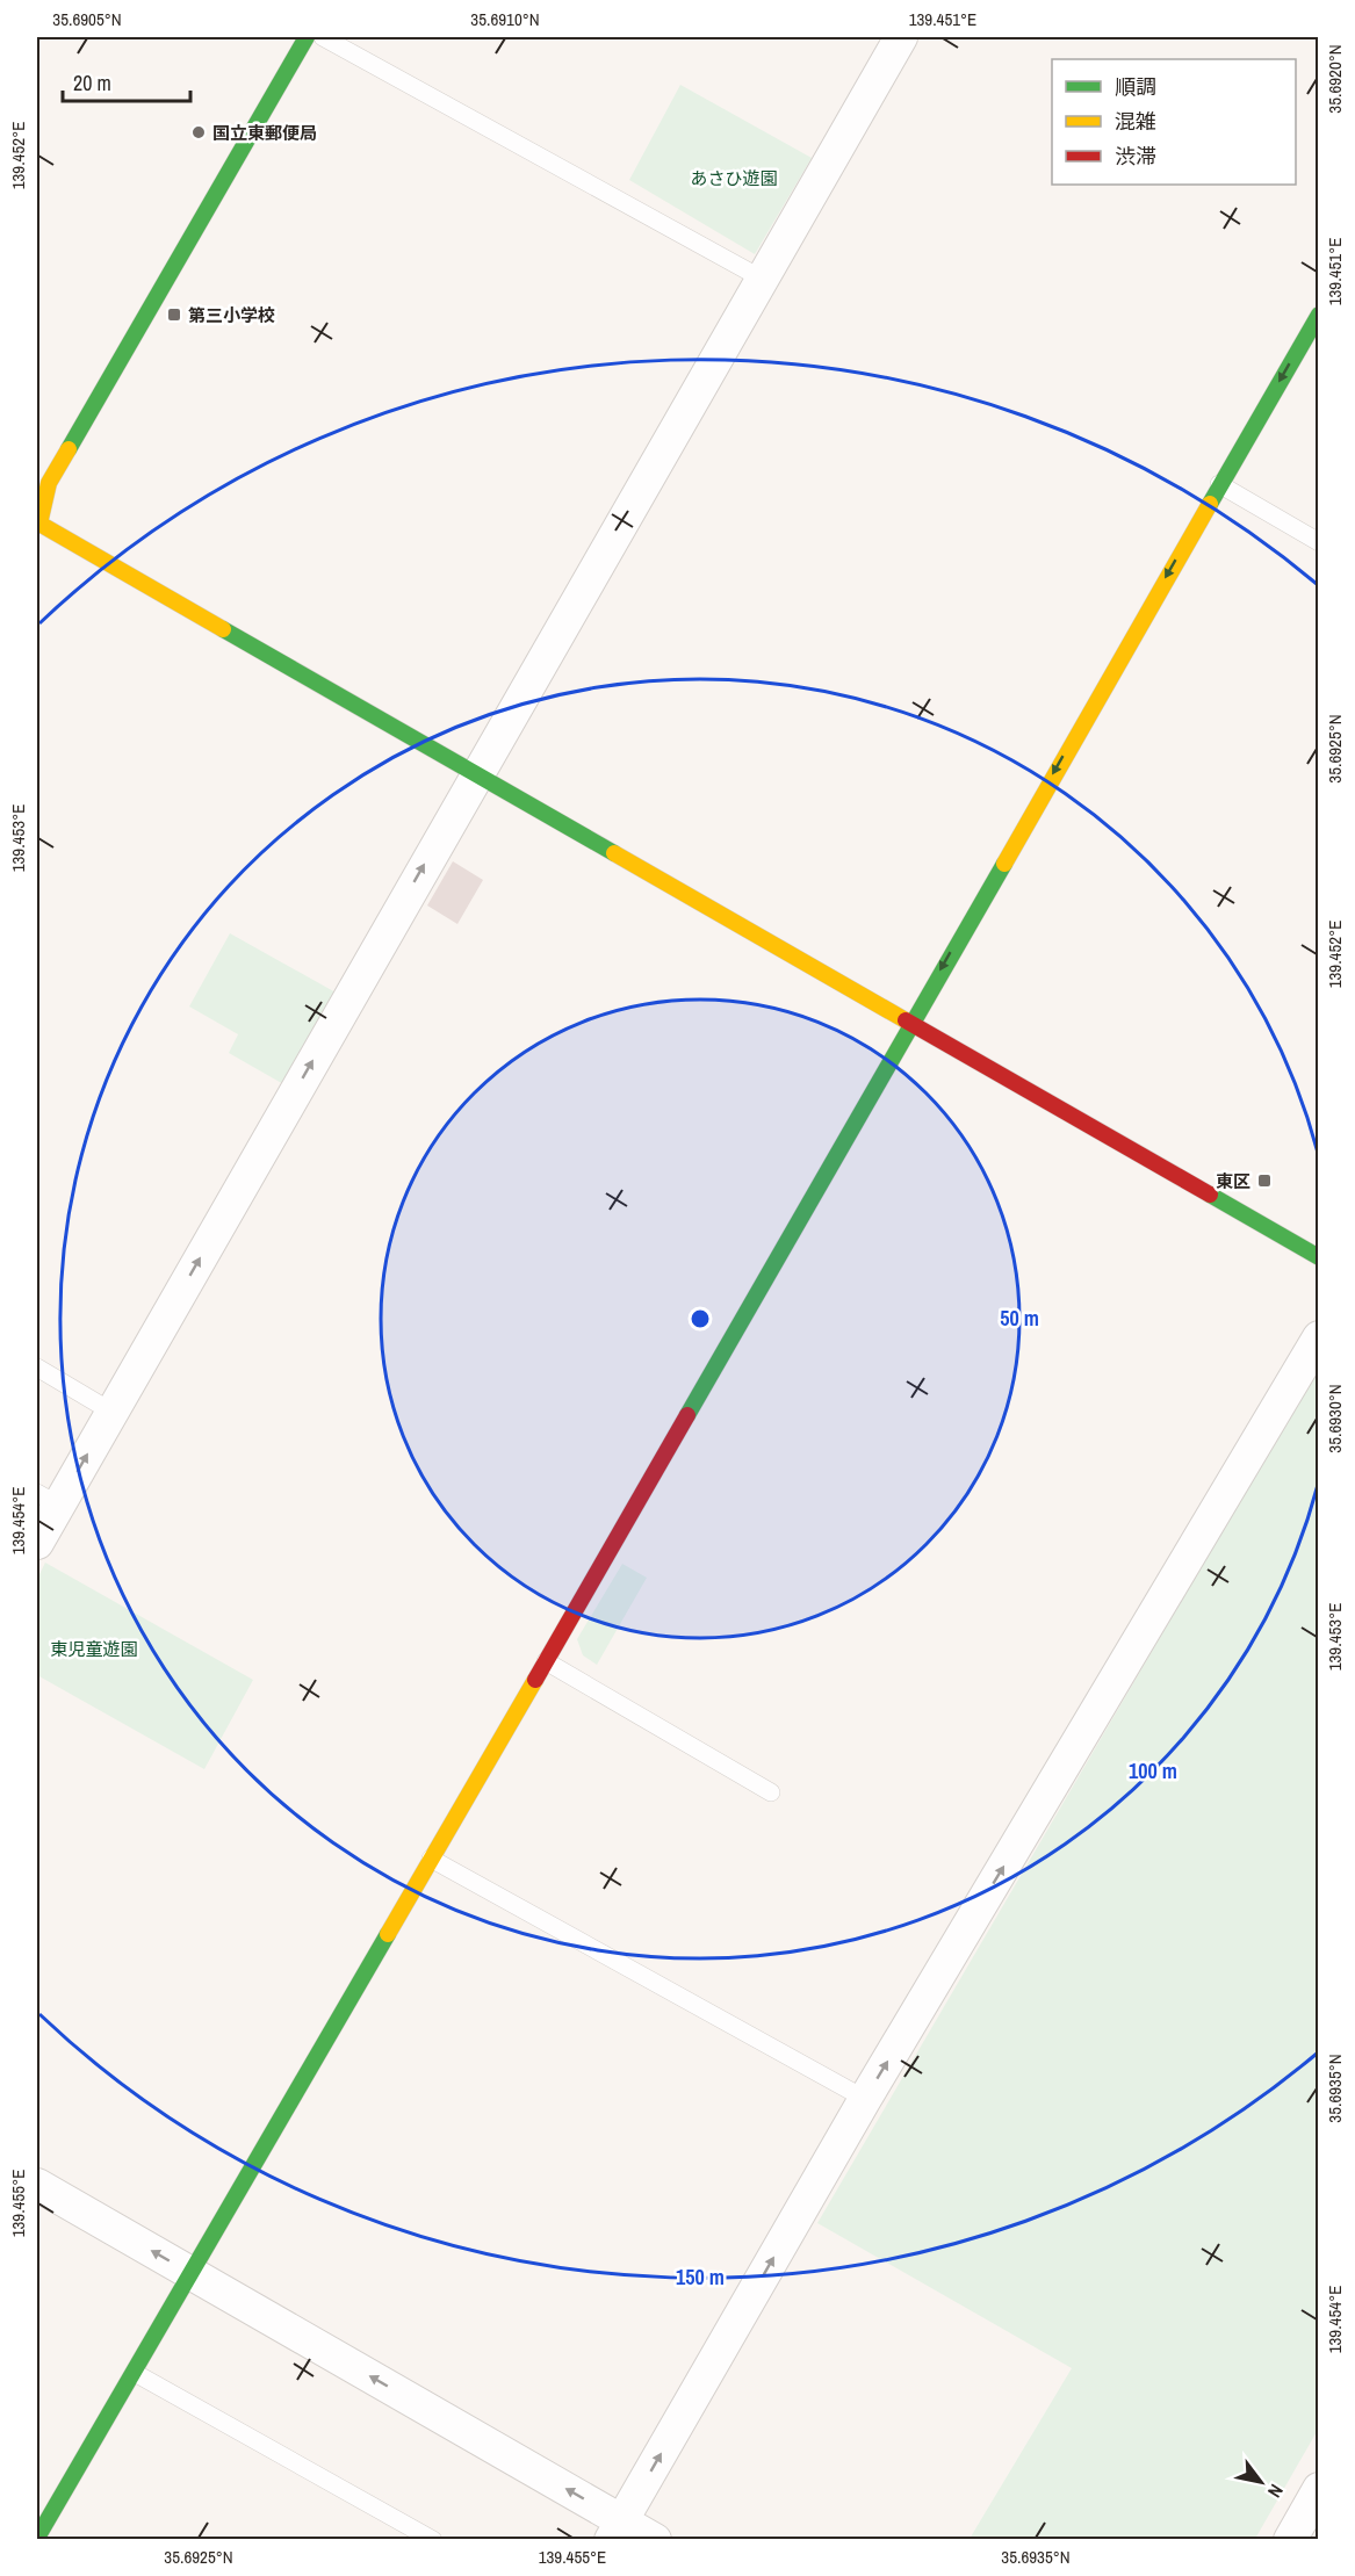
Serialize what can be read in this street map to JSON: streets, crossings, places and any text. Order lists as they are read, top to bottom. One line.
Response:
{"parks":["あさひ遊園","東児童遊園"],"places":{"other":["国立東郵便局"],"transit":["第三小学校","東区"]},"legend":["順調","混雑","渋滞"],"scale_bar":"20 m","north":"bottom right","coordinates":["35.6905°N","35.6910°N","139.451°E","35.6920°N","139.452°E","35.6925°N","139.453°E","35.6930°N","139.454°E","35.6935°N","139.455°E"],"rings":["50 m","100 m","150 m"]}
